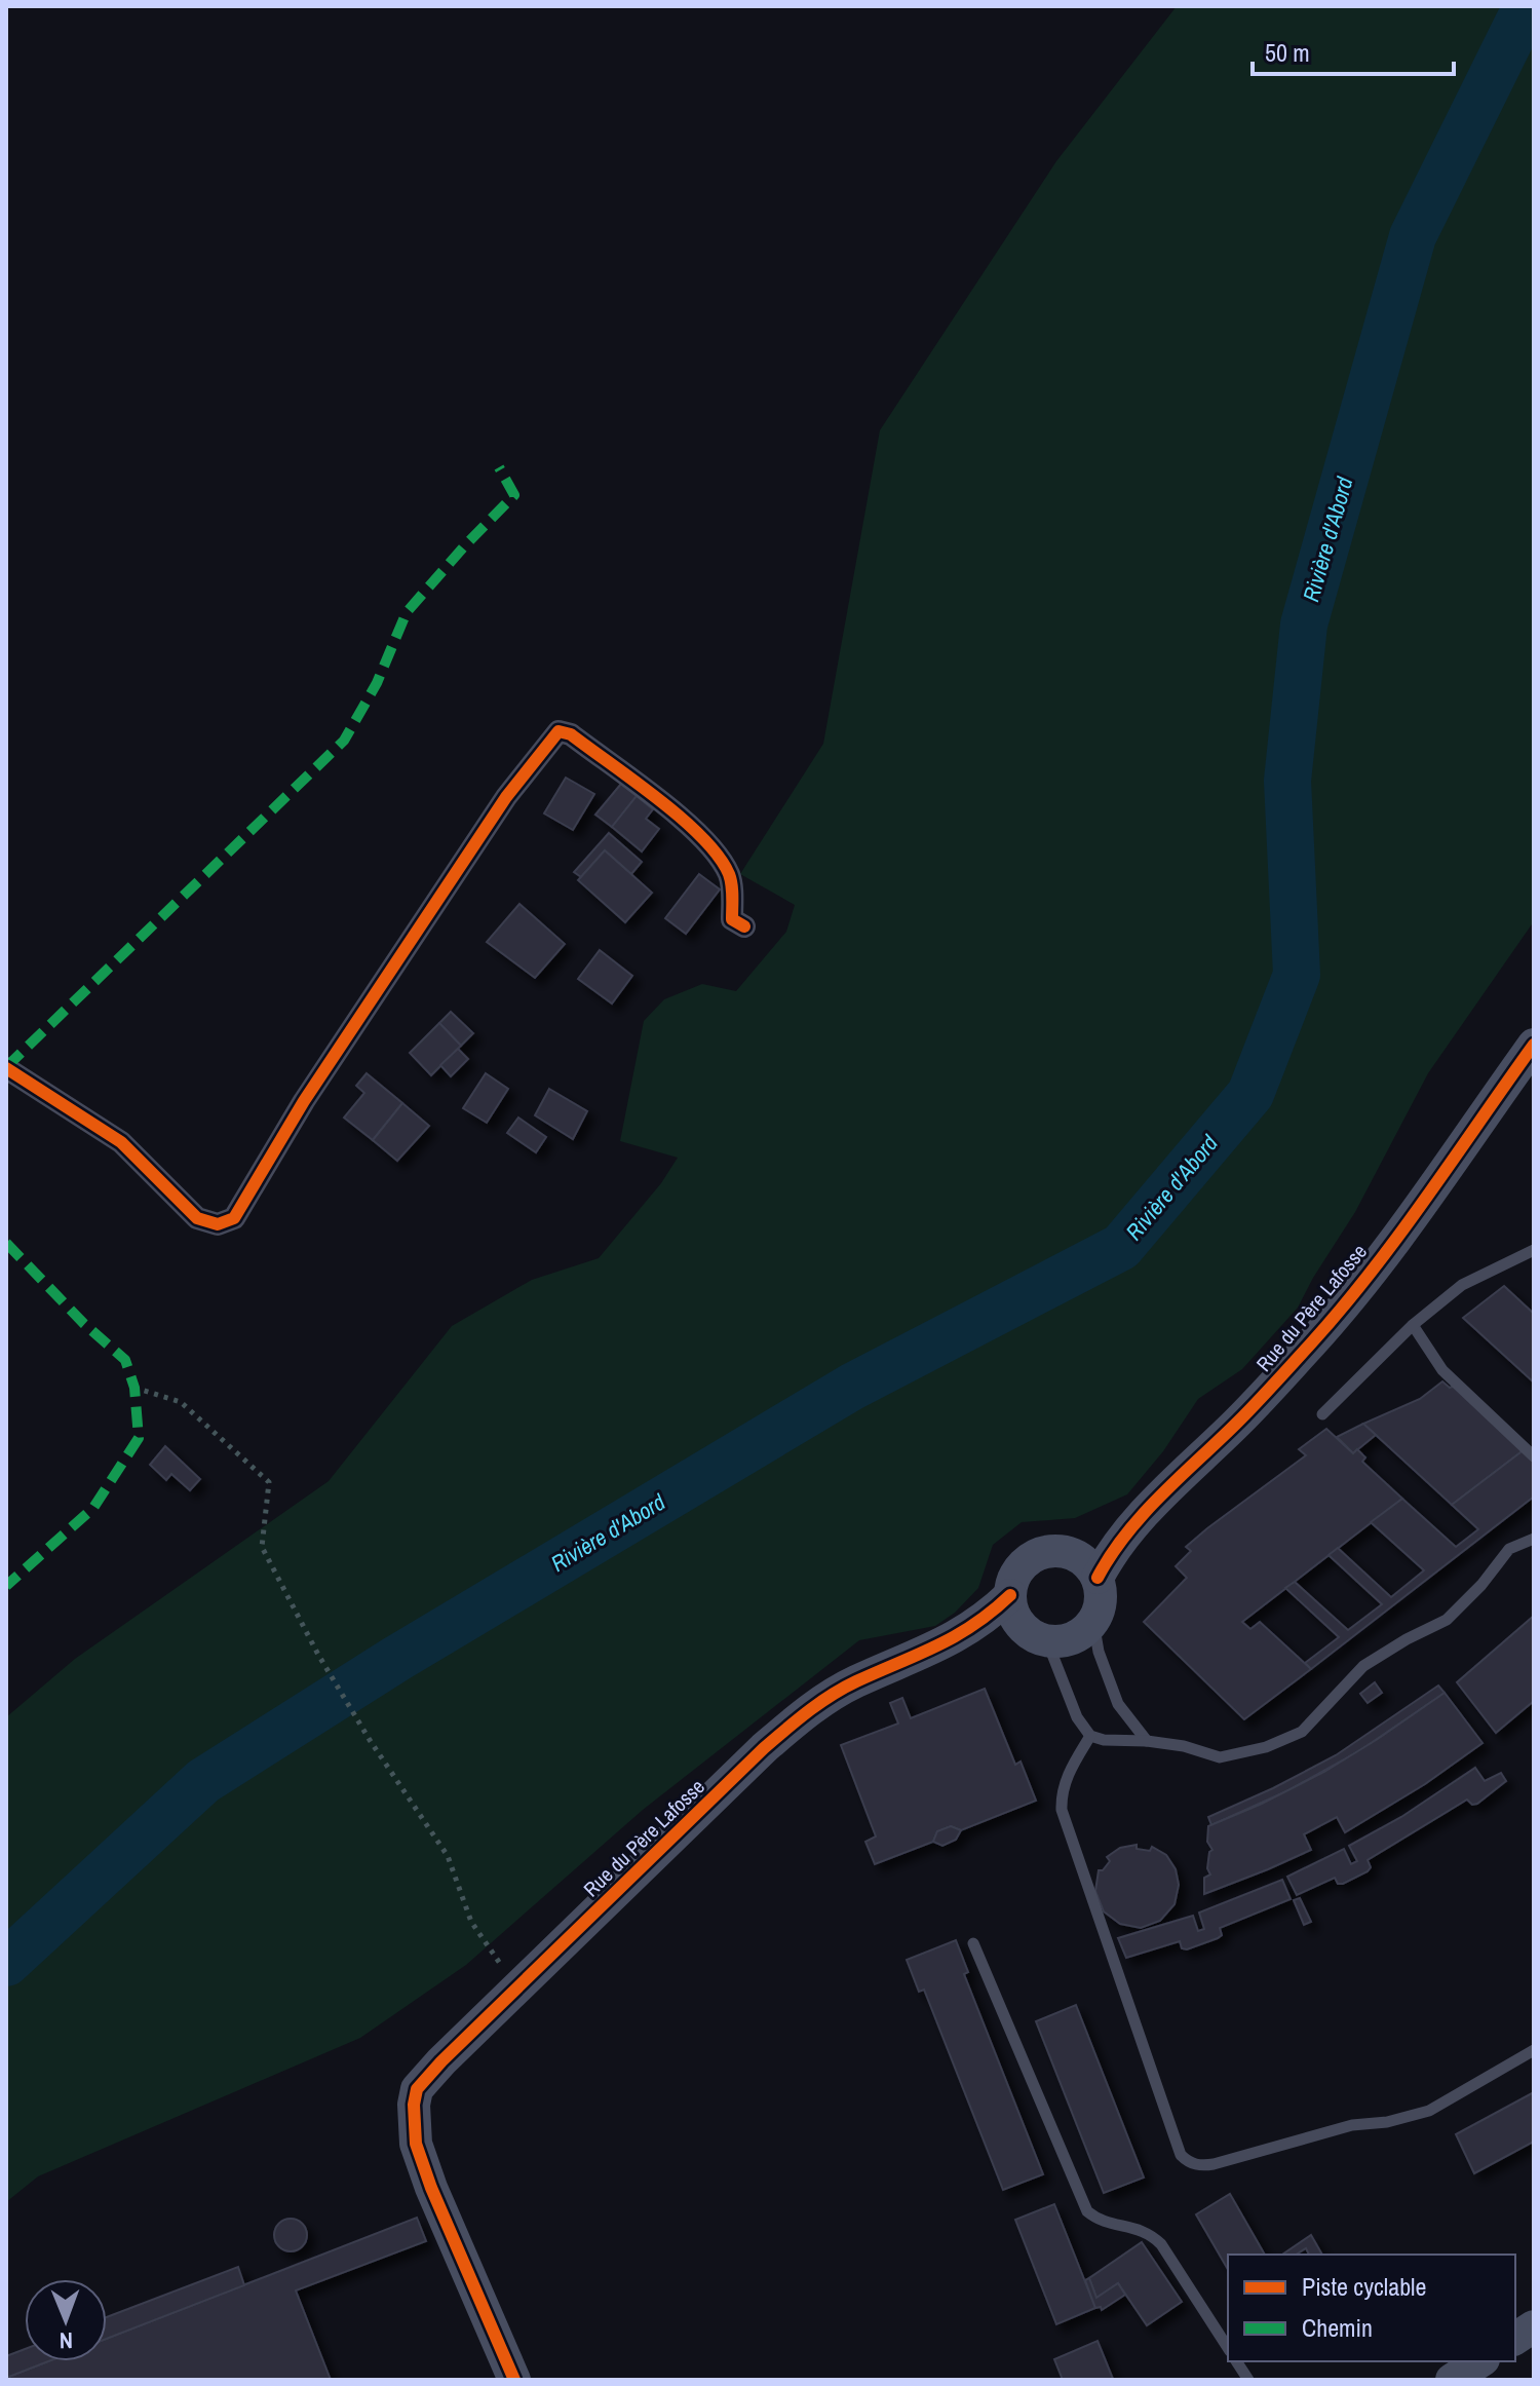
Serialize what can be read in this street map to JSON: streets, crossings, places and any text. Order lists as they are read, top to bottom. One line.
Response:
{"streets":{"street":["Rue du Père Lafosse"]},"water":["Rivière d'Abord"],"legend":["Piste cyclable","Chemin"],"scale_bar":"50 m","north":"bottom"}
